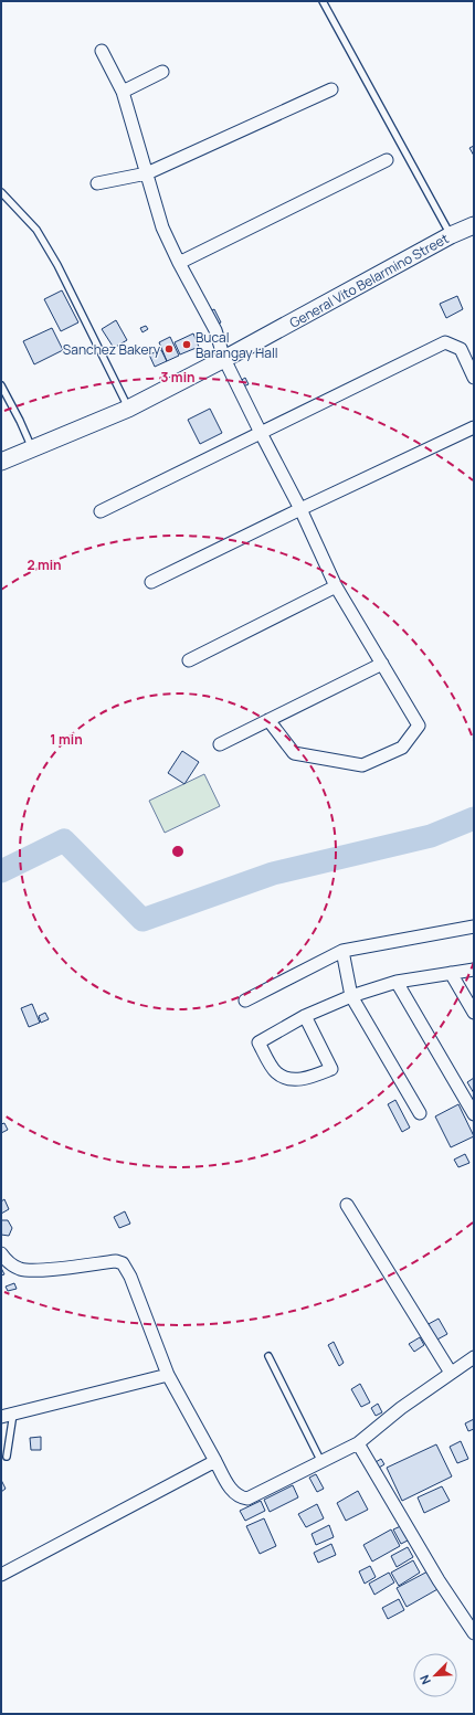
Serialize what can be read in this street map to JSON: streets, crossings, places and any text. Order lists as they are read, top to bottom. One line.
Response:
{"streets":{"street":["General Vito Belarmino Street"]},"places":["Bucal Barangay Hall","Sanchez Bakery"],"north":"bottom left","rings":["3 min","2 min","1 min"]}
